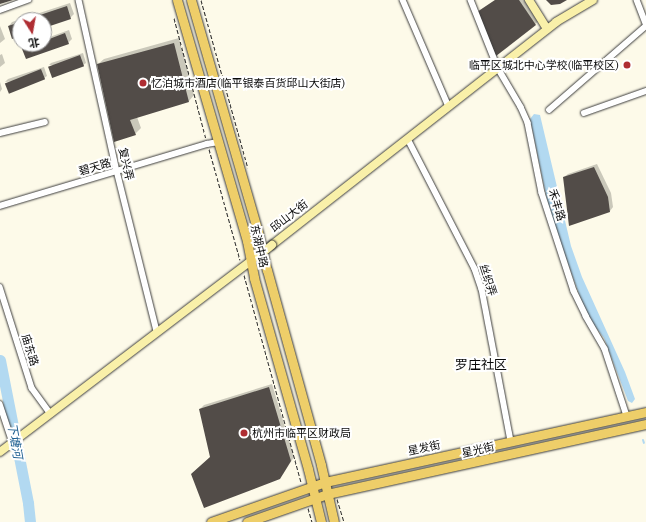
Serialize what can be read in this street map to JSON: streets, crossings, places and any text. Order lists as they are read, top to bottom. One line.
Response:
{"streets":{"main road":["邱山大街","东湖中路","星发街","星光街"],"street":["复兴弄","碧天路","禾丰路","丝织弄","庙东路"]},"crossings":[["复兴弄","碧天路"],["复兴弄","邱山大街"],["碧天路","东湖中路"],["禾丰路","邱山大街"],["禾丰路","星发街"],["邱山大街","东湖中路"],["邱山大街","丝织弄"],["邱山大街","庙东路"],["东湖中路","星发街"],["东湖中路","星光街"],["丝织弄","星发街"]],"districts":["罗庄社区"],"water":["下塘河"],"places":["临平区城北中心学校(临平校区)","忆泊城市酒店(临平银泰百货邱山大街店)","杭州市临平区财政局"],"north":"bottom"}
